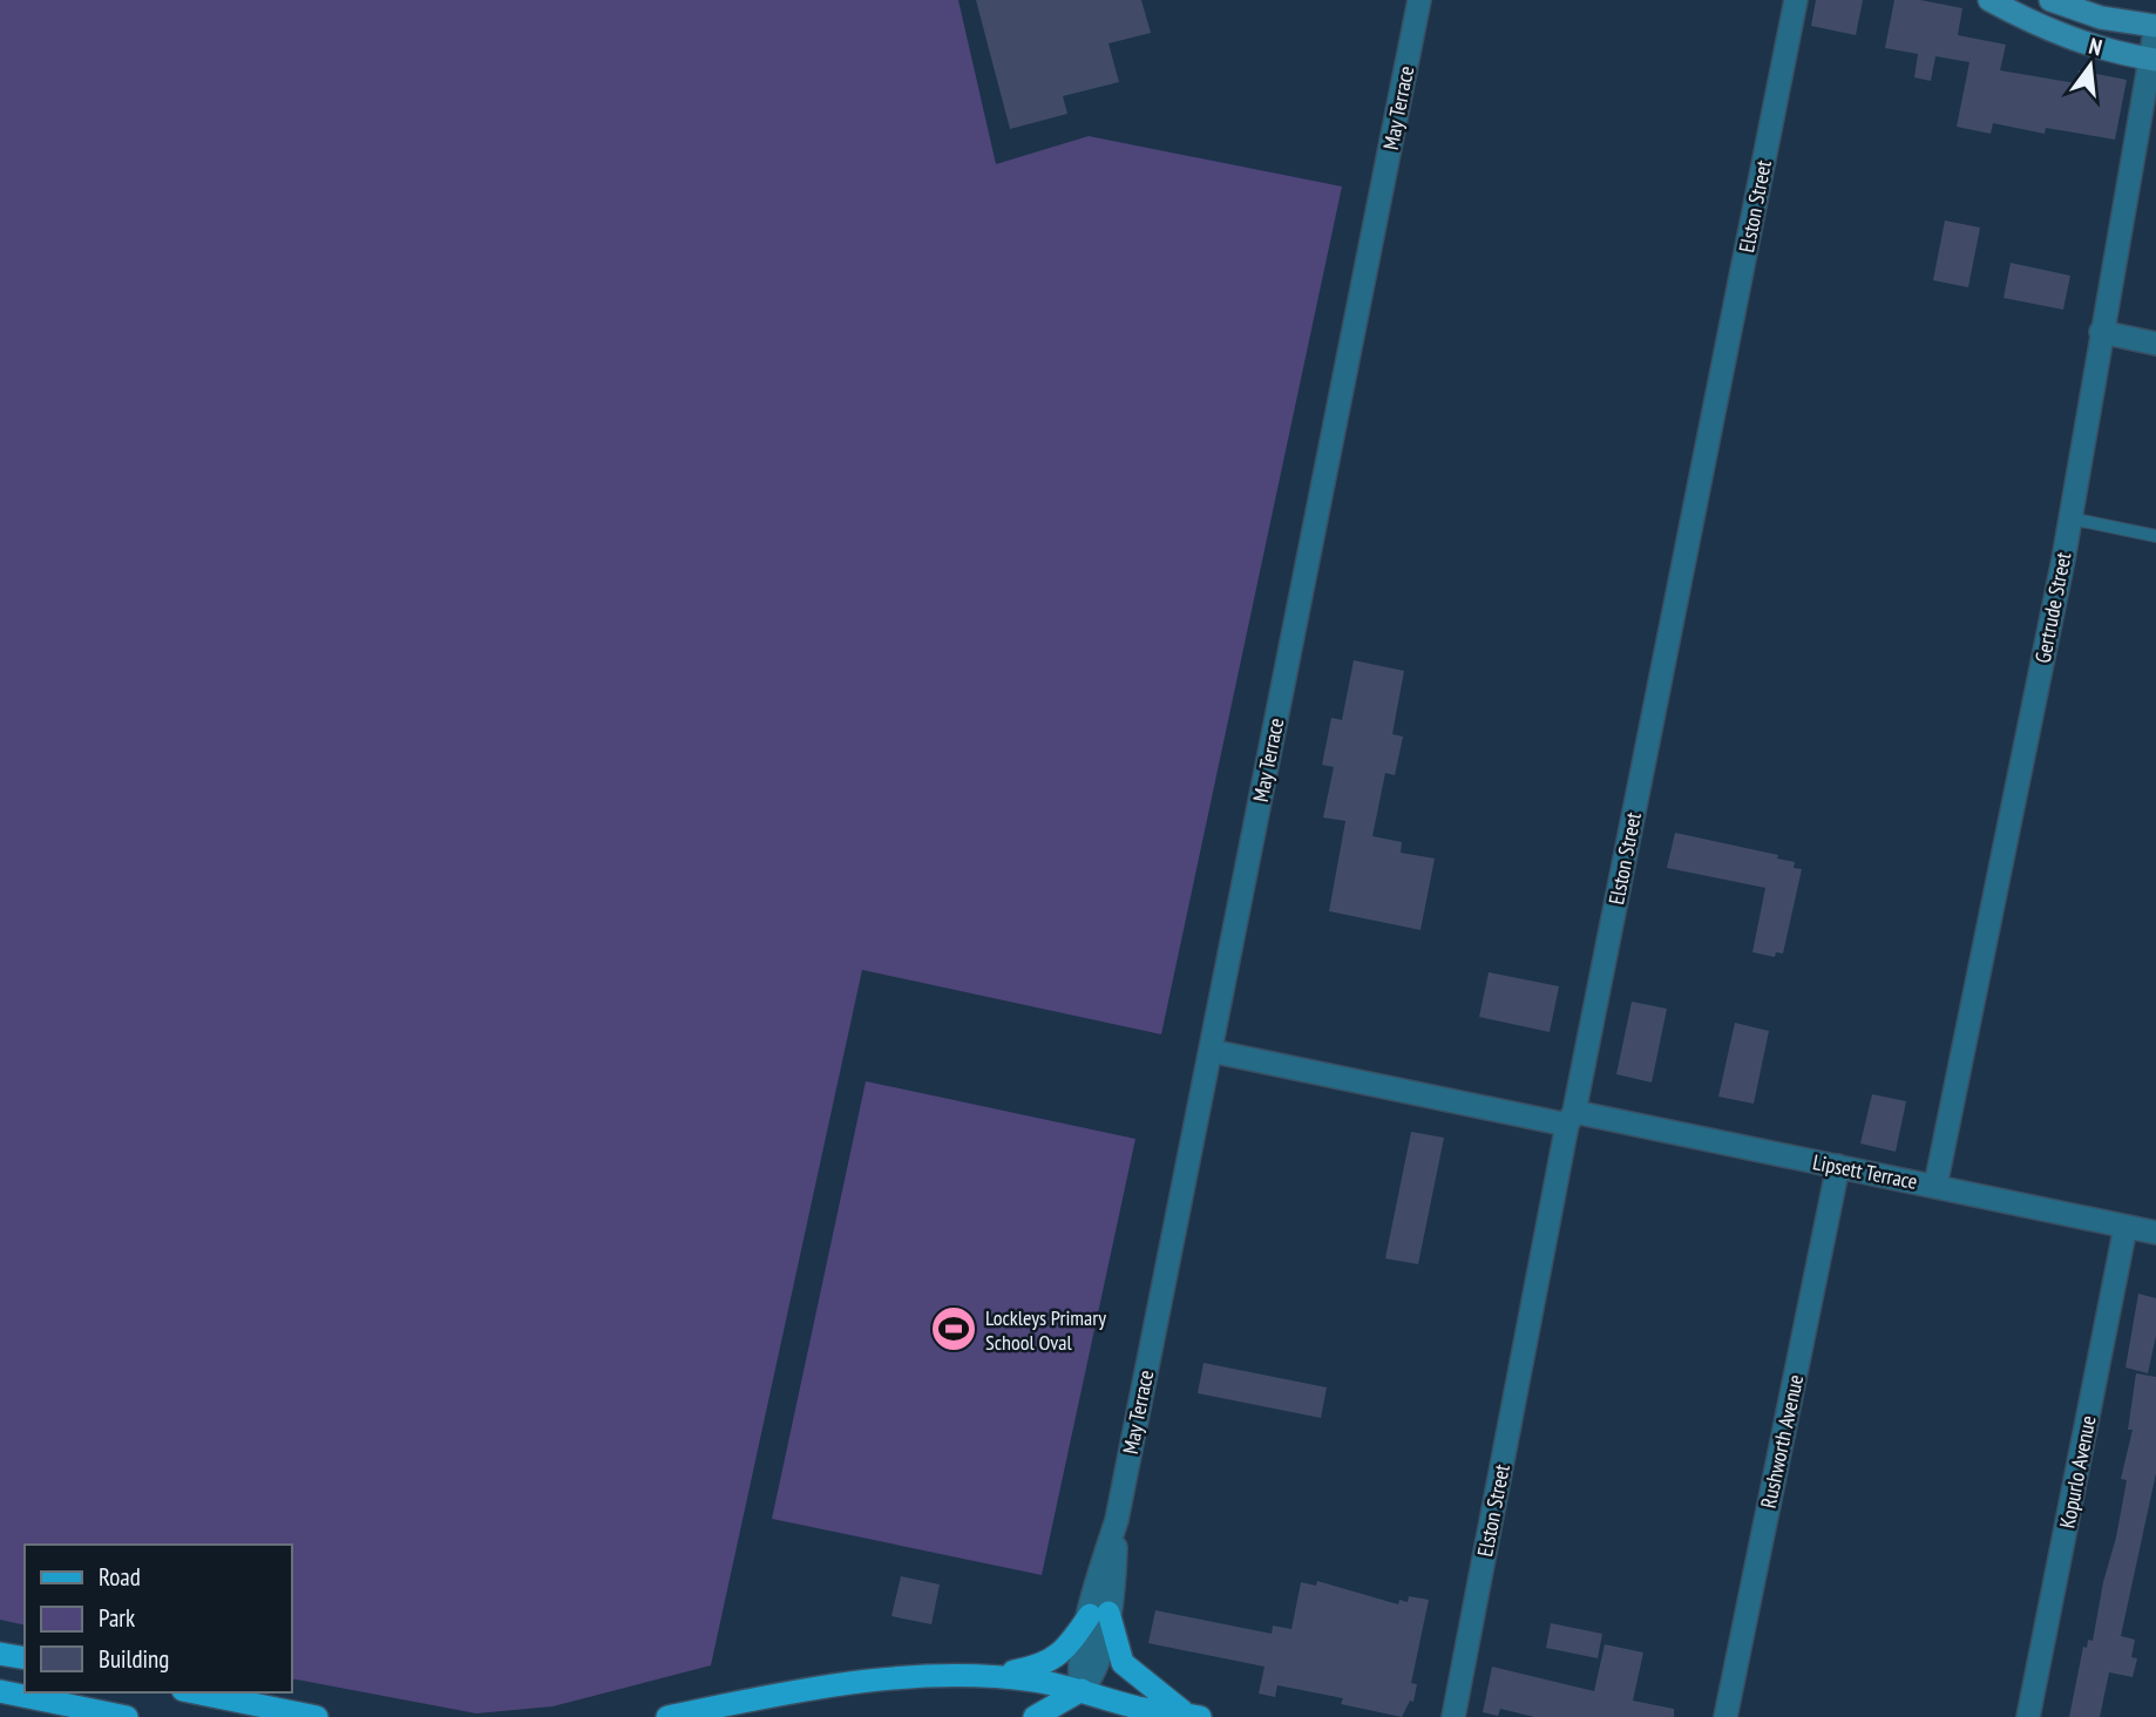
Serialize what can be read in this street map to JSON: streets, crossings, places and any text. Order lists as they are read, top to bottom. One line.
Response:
{"streets":{"street":["May Terrace","Elston Street","Gertrude Street","Lipsett Terrace","Rushworth Avenue","Kopurlo Avenue"]},"crossings":[["May Terrace","Lipsett Terrace"],["Elston Street","Lipsett Terrace"],["Gertrude Street","Lipsett Terrace"],["Lipsett Terrace","Rushworth Avenue"],["Lipsett Terrace","Kopurlo Avenue"]],"places":{"sports":["Lockleys Primary School Oval"]},"legend":["Road","Park","Building"],"north":"top"}
